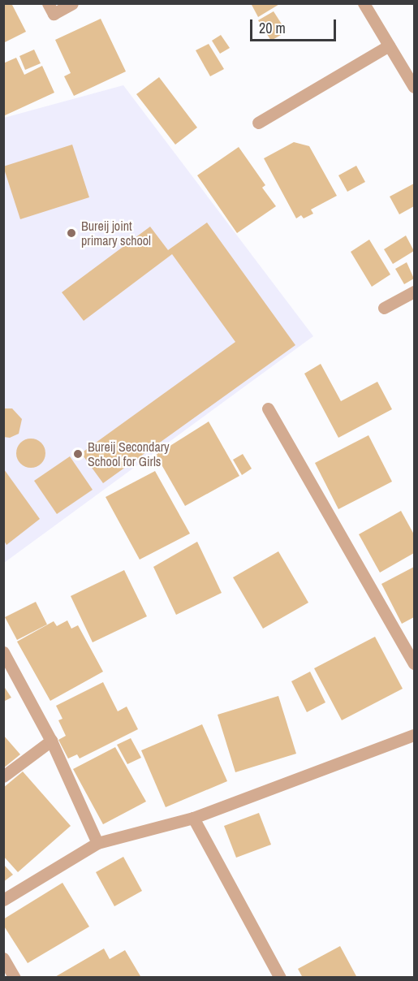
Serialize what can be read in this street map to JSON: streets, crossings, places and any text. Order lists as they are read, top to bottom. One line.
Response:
{"places":["Bureij joint primary school","Bureij Secondary School for Girls"],"scale_bar":"20 m"}
